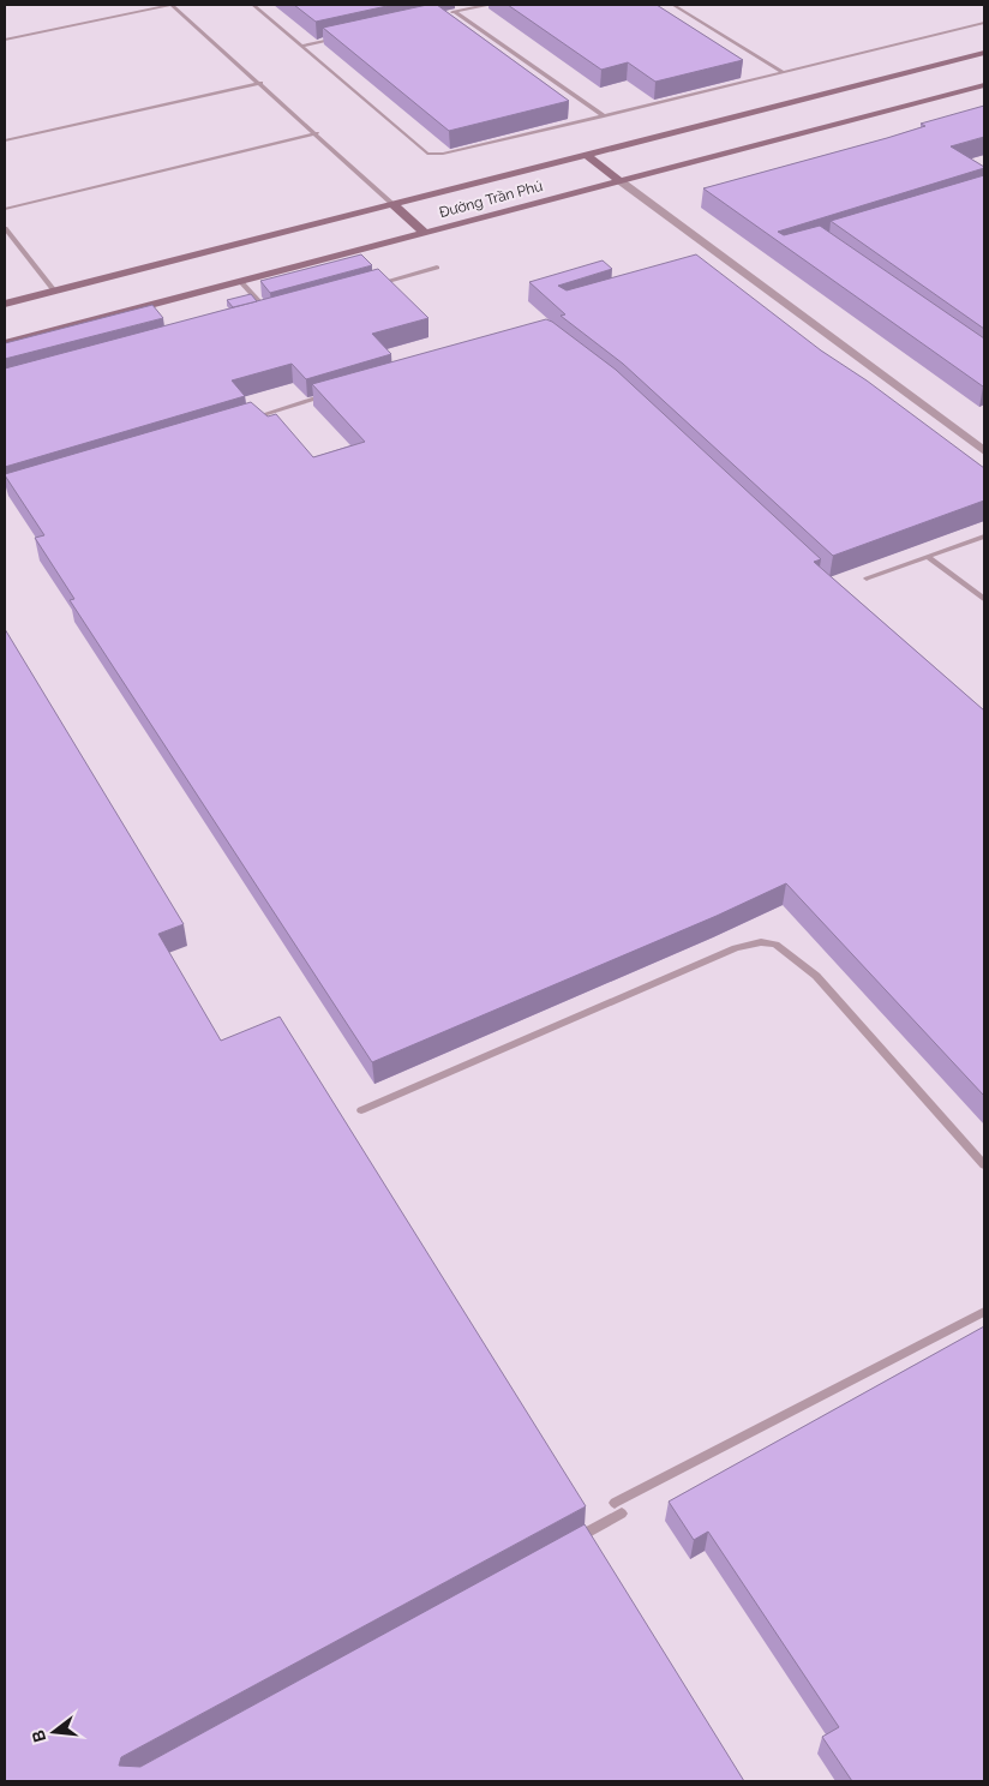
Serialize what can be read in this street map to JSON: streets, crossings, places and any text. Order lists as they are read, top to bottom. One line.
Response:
{"streets":{"main road":["Đường Trần Phú"]},"north":"left"}
